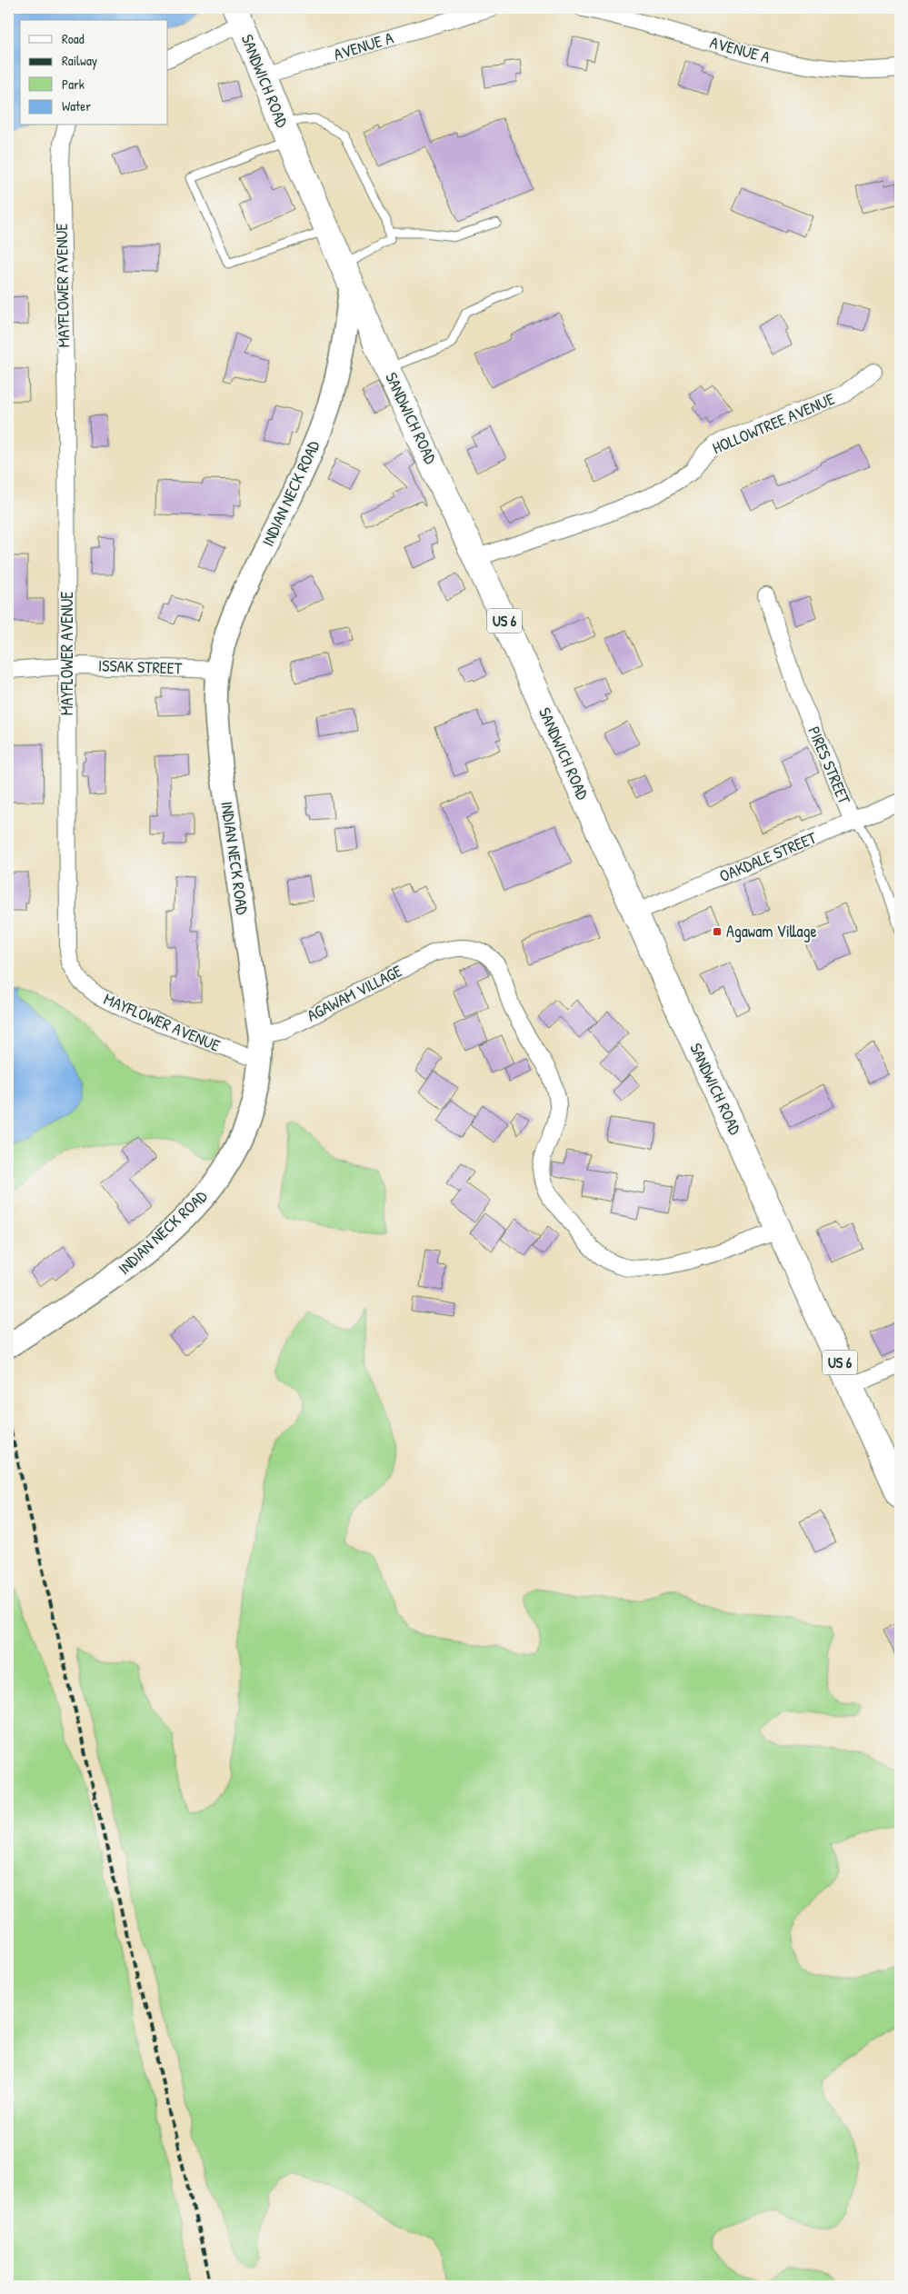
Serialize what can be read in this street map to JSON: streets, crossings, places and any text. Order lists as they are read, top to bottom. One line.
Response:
{"streets":{"main road":["SANDWICH ROAD","US 6"],"street":["AVENUE A","MAYFLOWER AVENUE","HOLLOWTREE AVENUE","INDIAN NECK ROAD","ISSAK STREET","PIRES STREET","OAKDALE STREET","AGAWAM VILLAGE"]},"crossings":[["AVENUE A","SANDWICH ROAD"],["SANDWICH ROAD","HOLLOWTREE AVENUE"],["SANDWICH ROAD","INDIAN NECK ROAD"],["SANDWICH ROAD","OAKDALE STREET"],["SANDWICH ROAD","AGAWAM VILLAGE"],["MAYFLOWER AVENUE","INDIAN NECK ROAD"],["MAYFLOWER AVENUE","ISSAK STREET"],["INDIAN NECK ROAD","ISSAK STREET"],["INDIAN NECK ROAD","AGAWAM VILLAGE"],["PIRES STREET","OAKDALE STREET"]],"places":{"transit":["Agawam Village"]},"legend":["Road","Railway","Park","Water"]}
